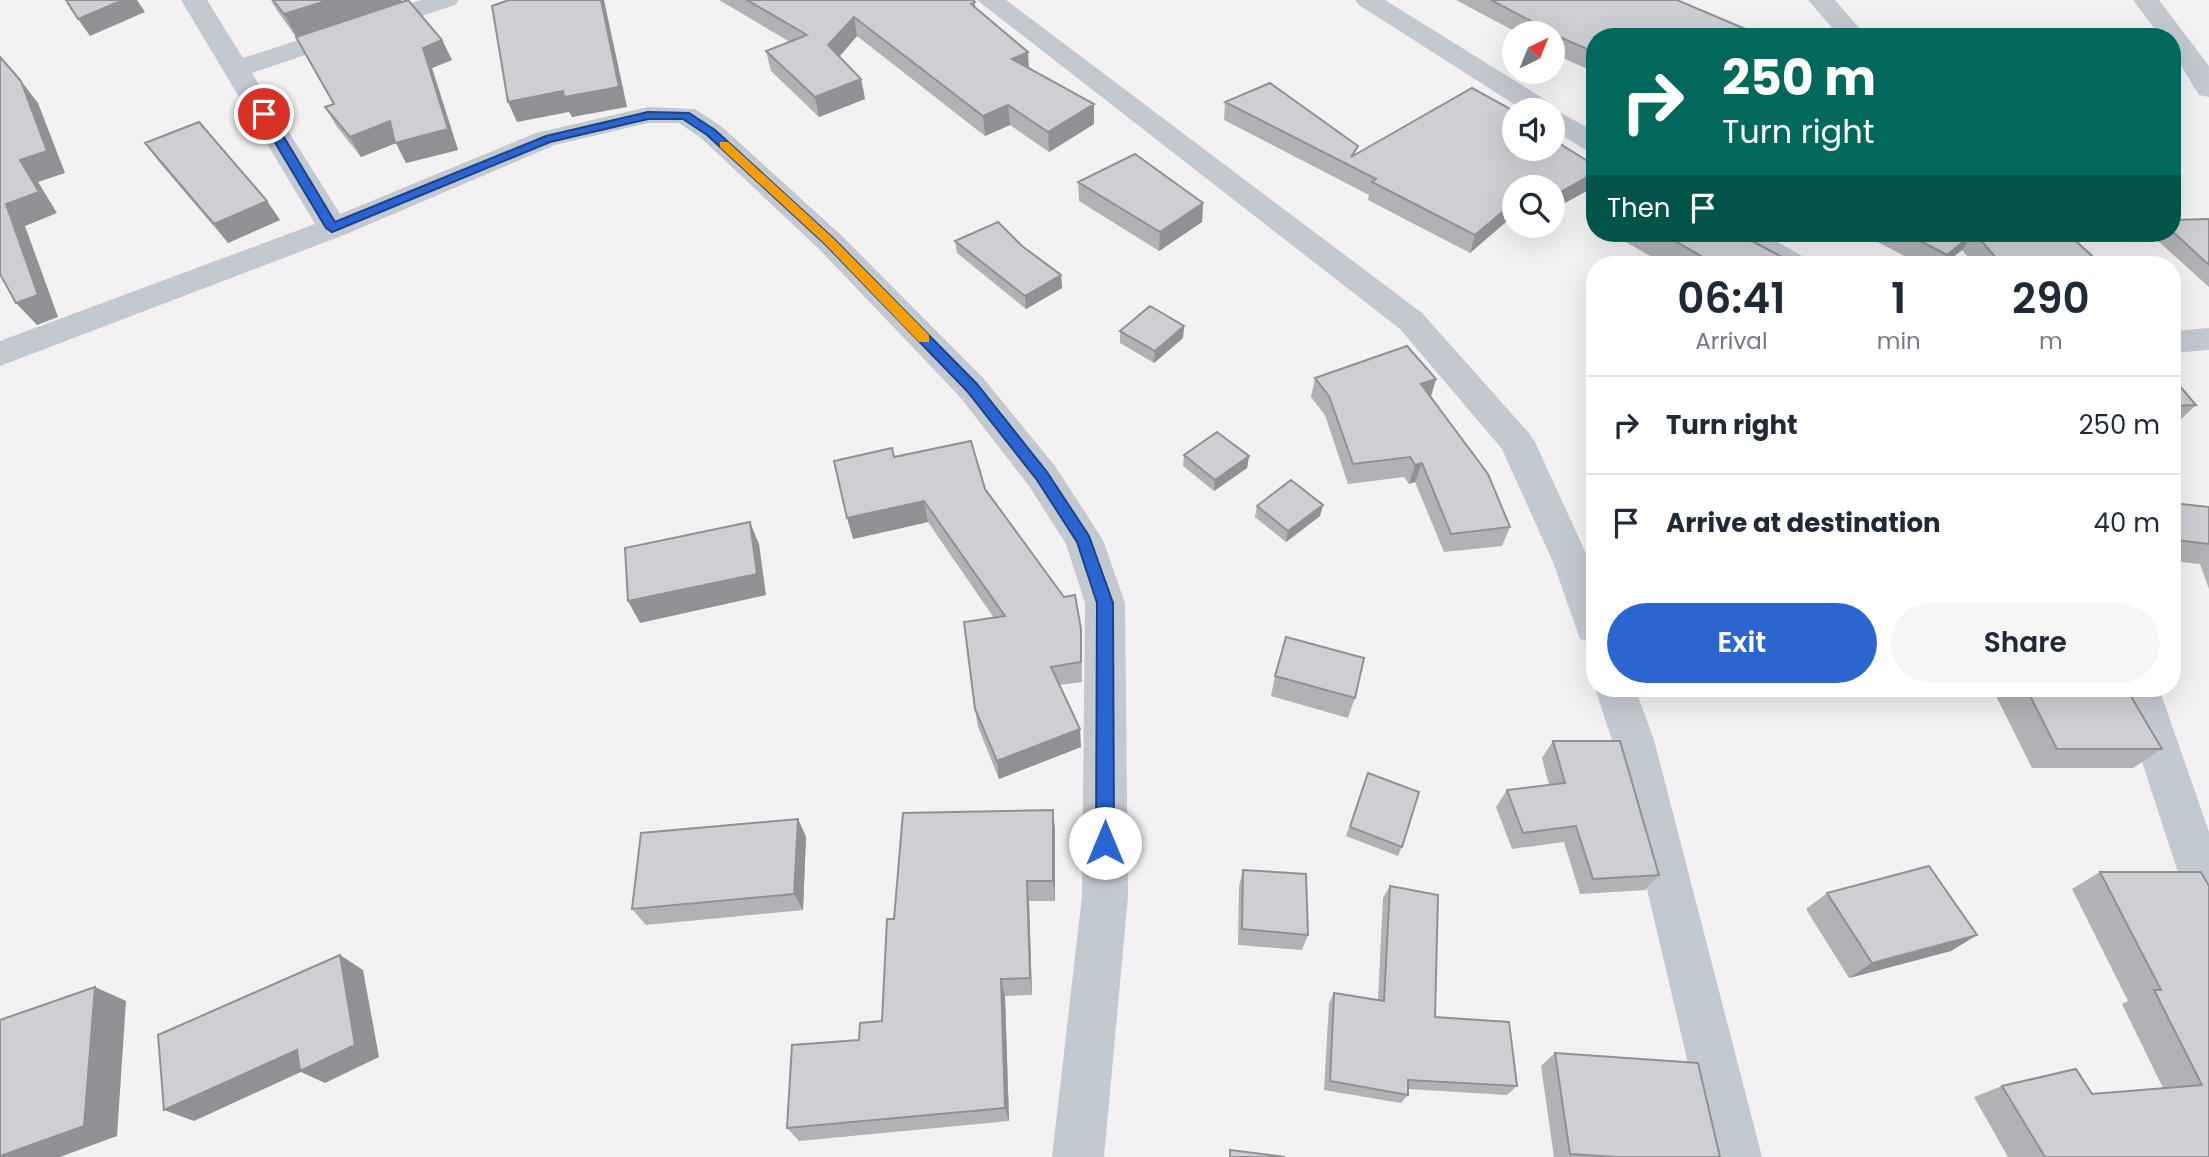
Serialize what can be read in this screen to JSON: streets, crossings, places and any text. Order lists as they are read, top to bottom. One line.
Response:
{"north":"top right","page":{"turn":["250 m","Turn right"],"then":"Then","eta":["06:41","Arrival","1","min","290","m"],"list":[{"name":"Turn right","value":"250 m"},{"name":"Arrive at destination","value":"40 m"}],"buttons":["Exit","Share"]}}
